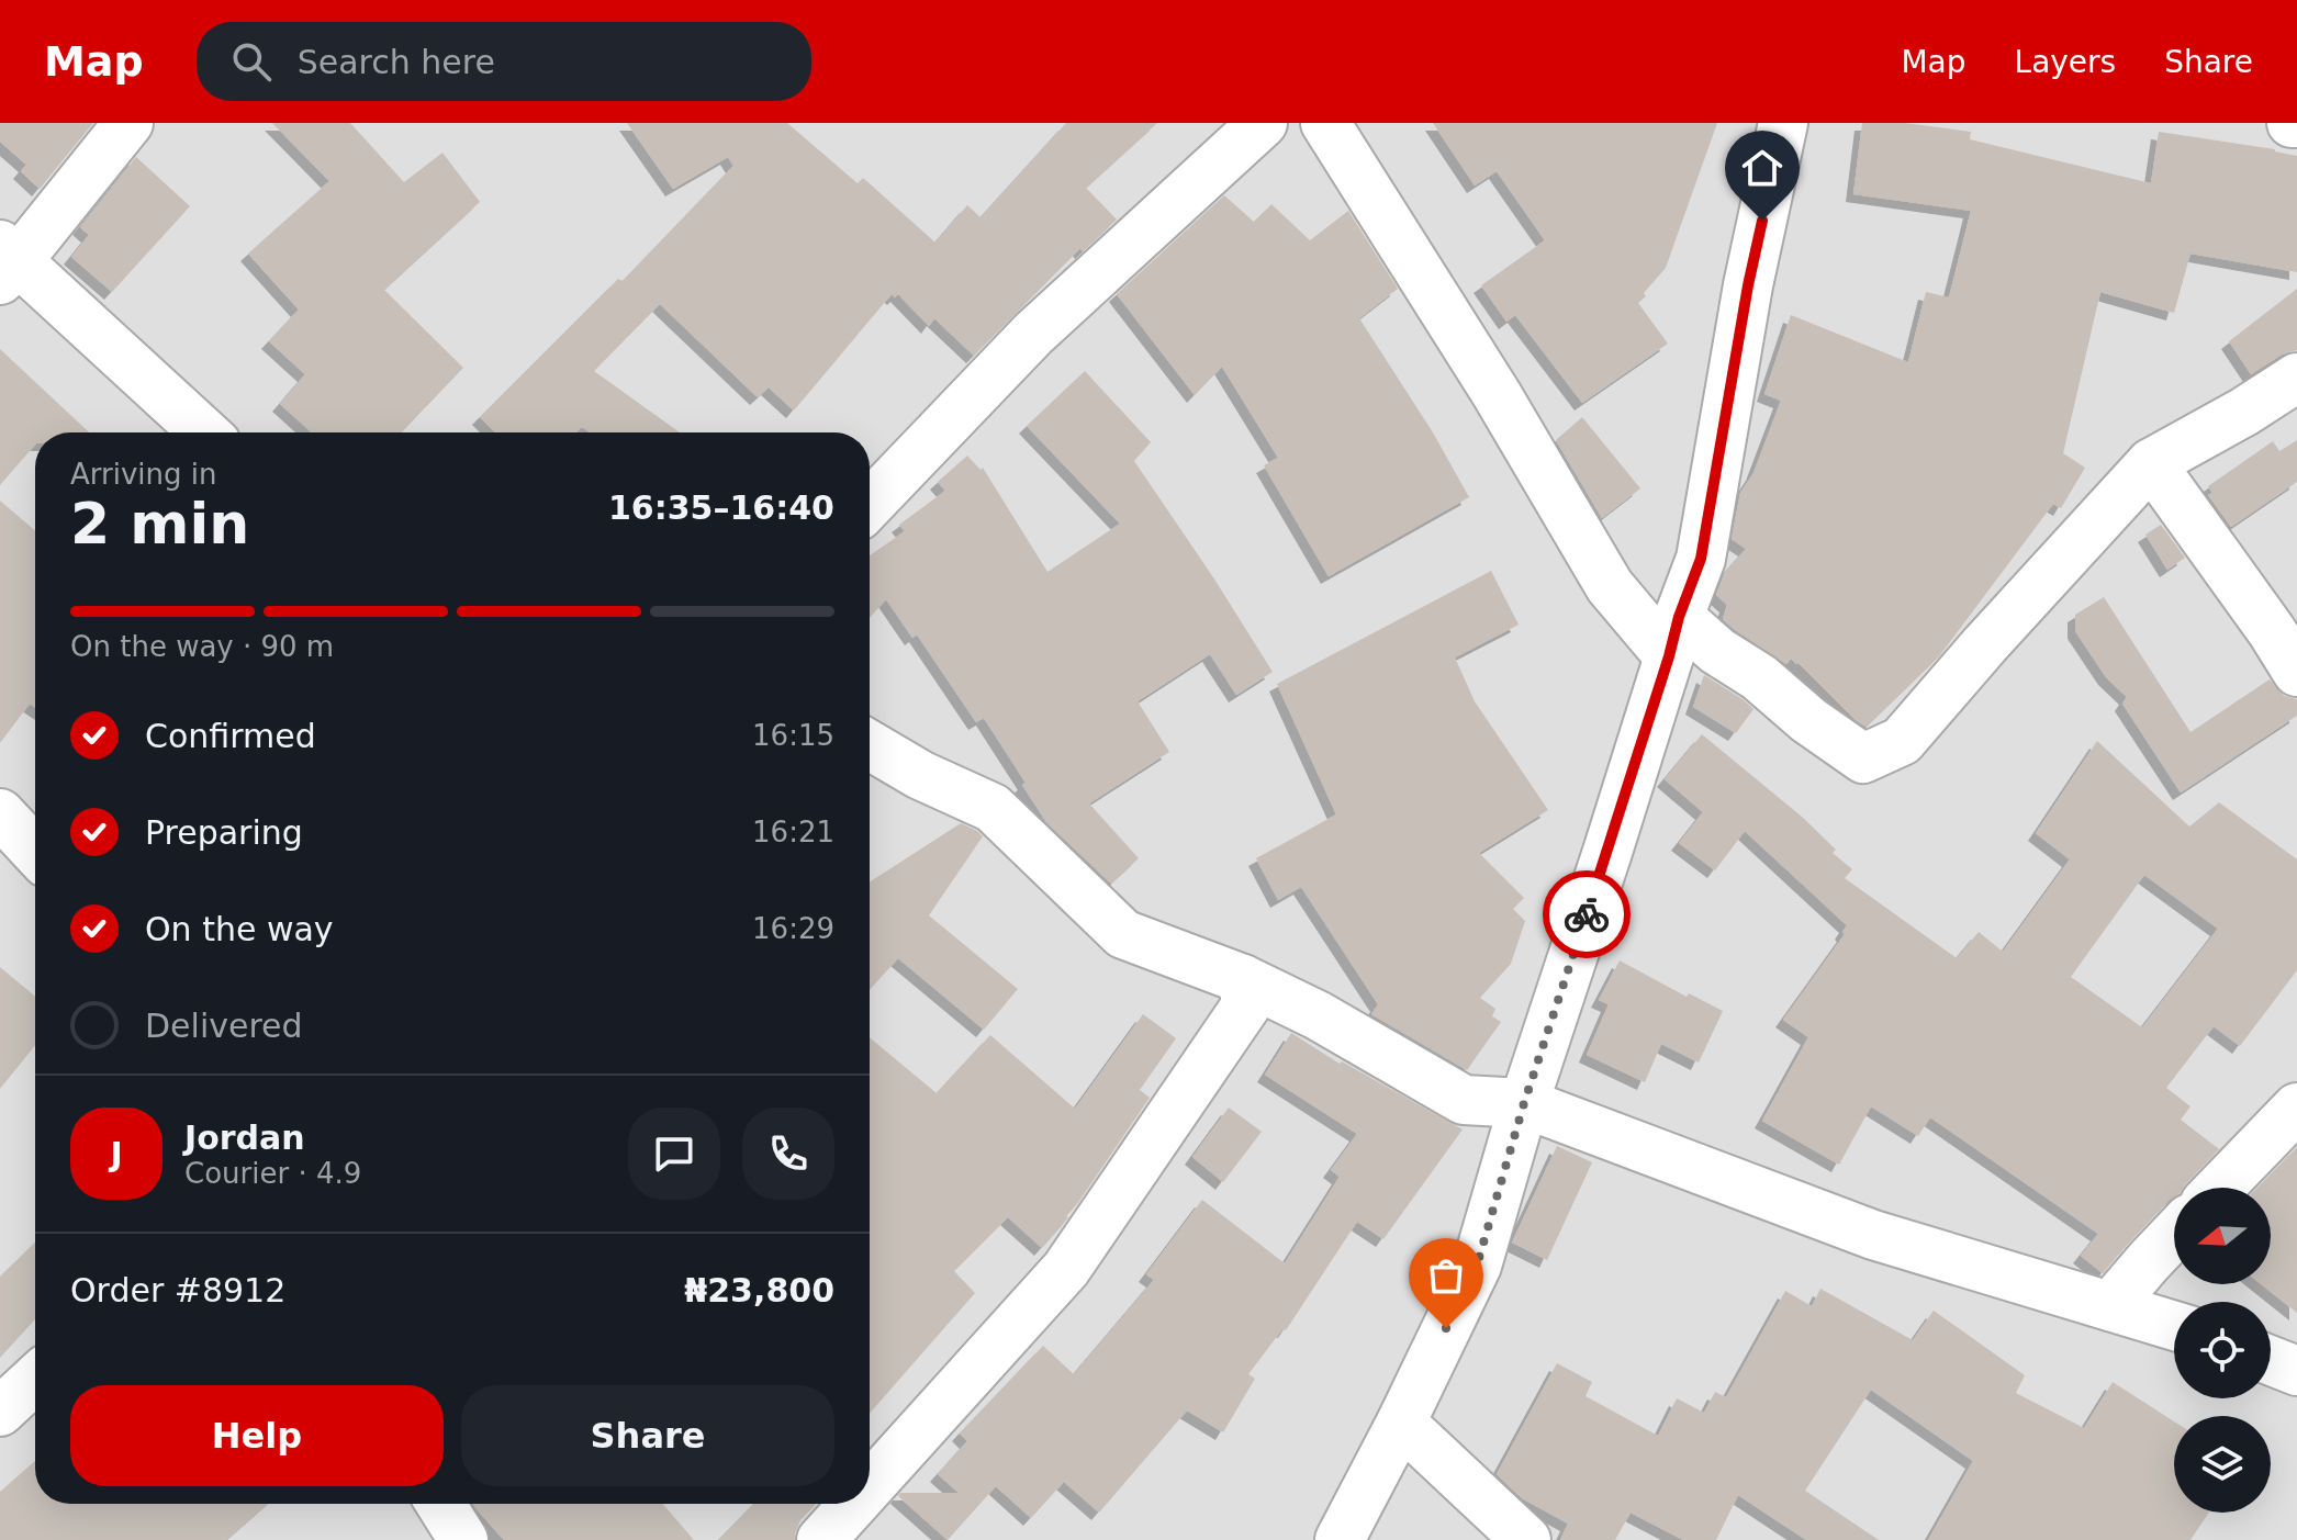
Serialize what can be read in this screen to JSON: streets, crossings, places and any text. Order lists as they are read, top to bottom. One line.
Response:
{"north":"left","page":{"header":"Map","search":"Search here","nav":["Map","Layers","Share"],"heading":["2 min","Arriving in","16:35–16:40"],"panel":["Jordan","Courier · 4.9","Order #8912","₦23,800"],"bar":"On the way · 90 m","list":[["Confirmed","16:15"],["Preparing","16:21"],["On the way","16:29"],"Delivered"],"round":"J","buttons":["Help","Share"]}}
